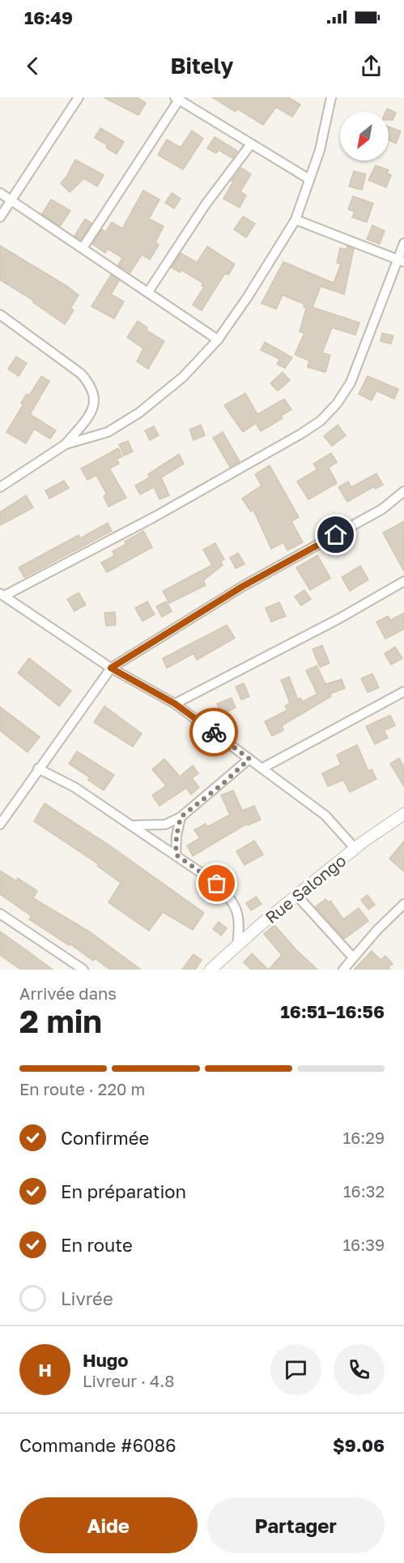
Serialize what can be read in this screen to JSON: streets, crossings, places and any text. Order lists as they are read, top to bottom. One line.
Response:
{"streets":{"street":["Rue Salongo"]},"north":"bottom left","page":{"status":"16:49","header":"Bitely","heading":["2 min","Arrivée dans","16:51–16:56"],"panel":["Hugo","Livreur · 4.8","Commande #6086","$9.06"],"bar":"En route · 220 m","list":[["Confirmée","16:29"],["En préparation","16:32"],["En route","16:39"],"Livrée"],"round":"H","buttons":["Aide","Partager"]}}
